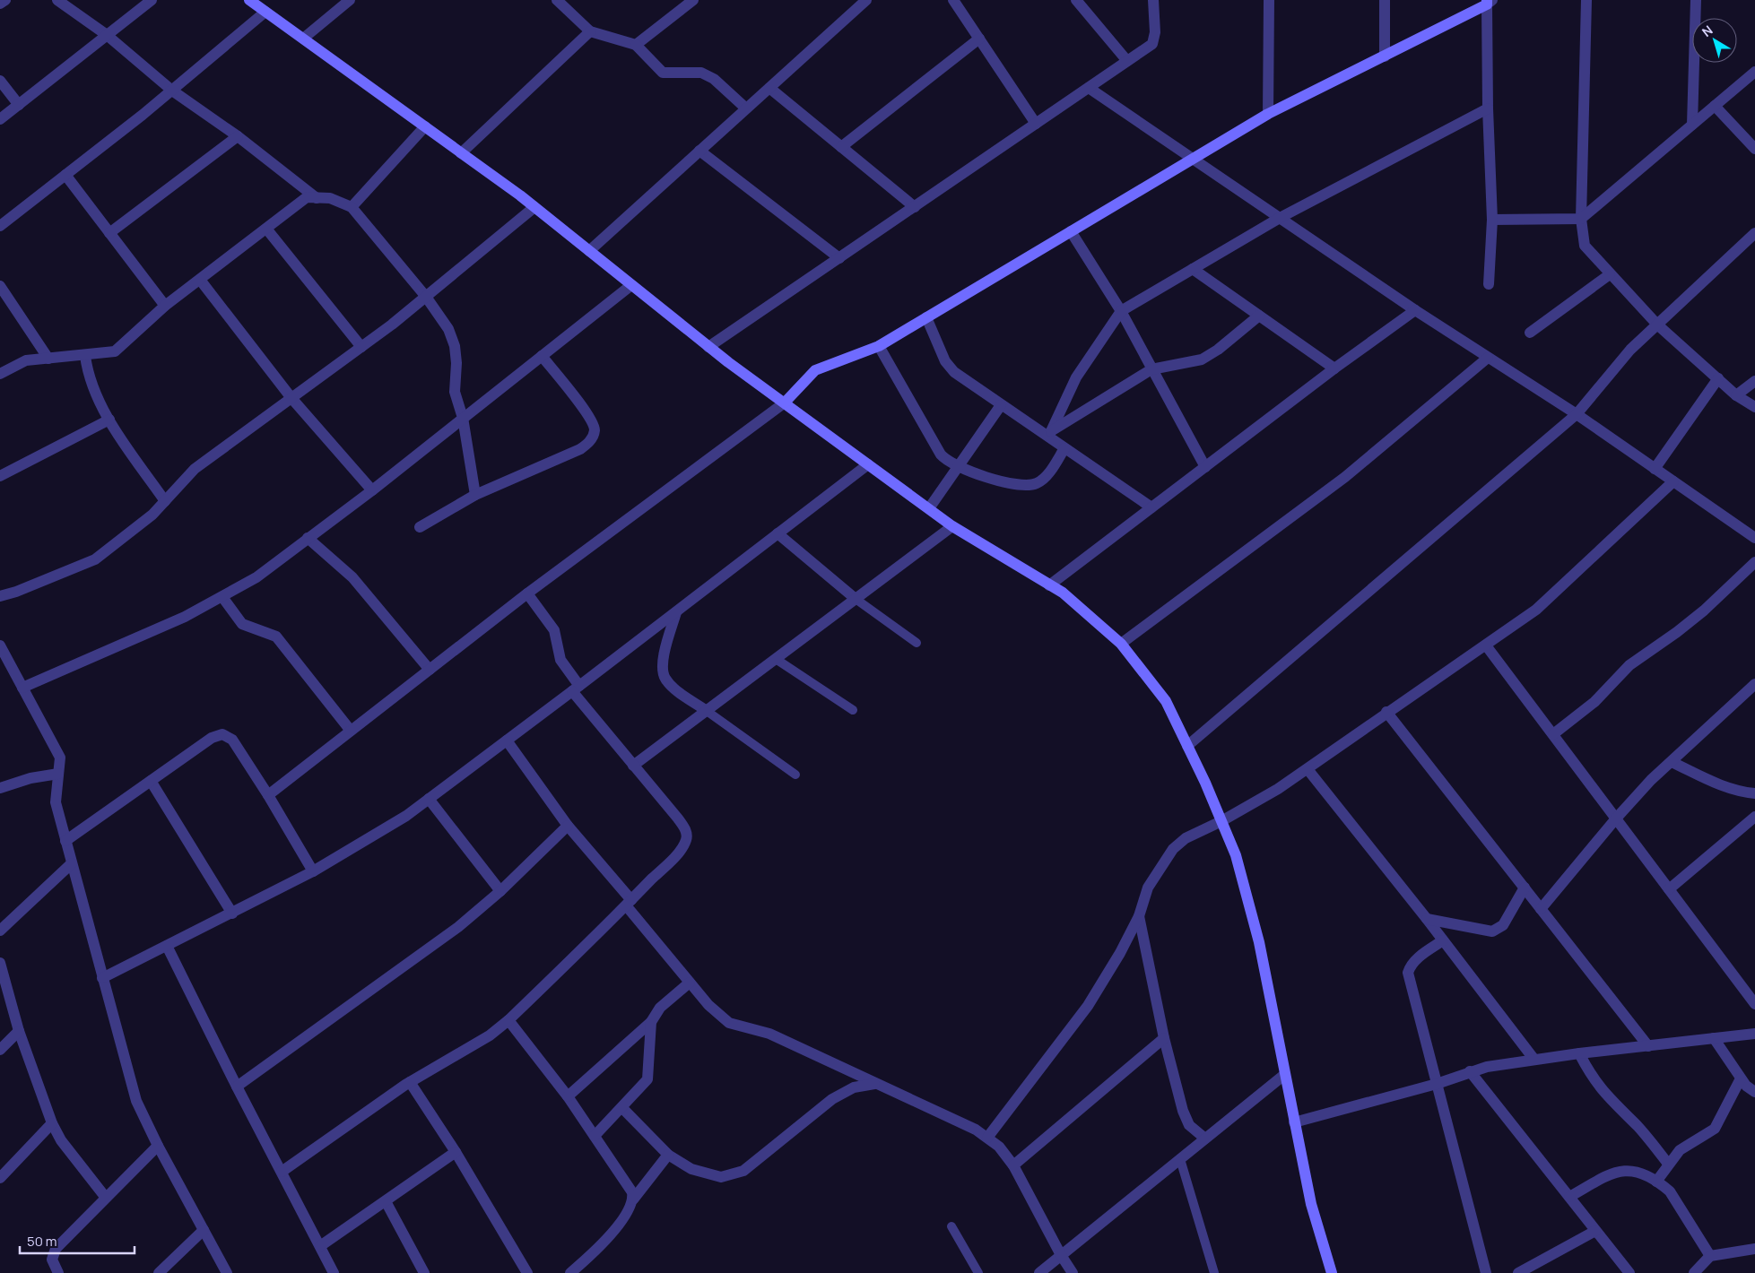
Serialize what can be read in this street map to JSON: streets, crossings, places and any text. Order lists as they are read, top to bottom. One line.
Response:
{"scale_bar":"50 m","north":"top left"}
